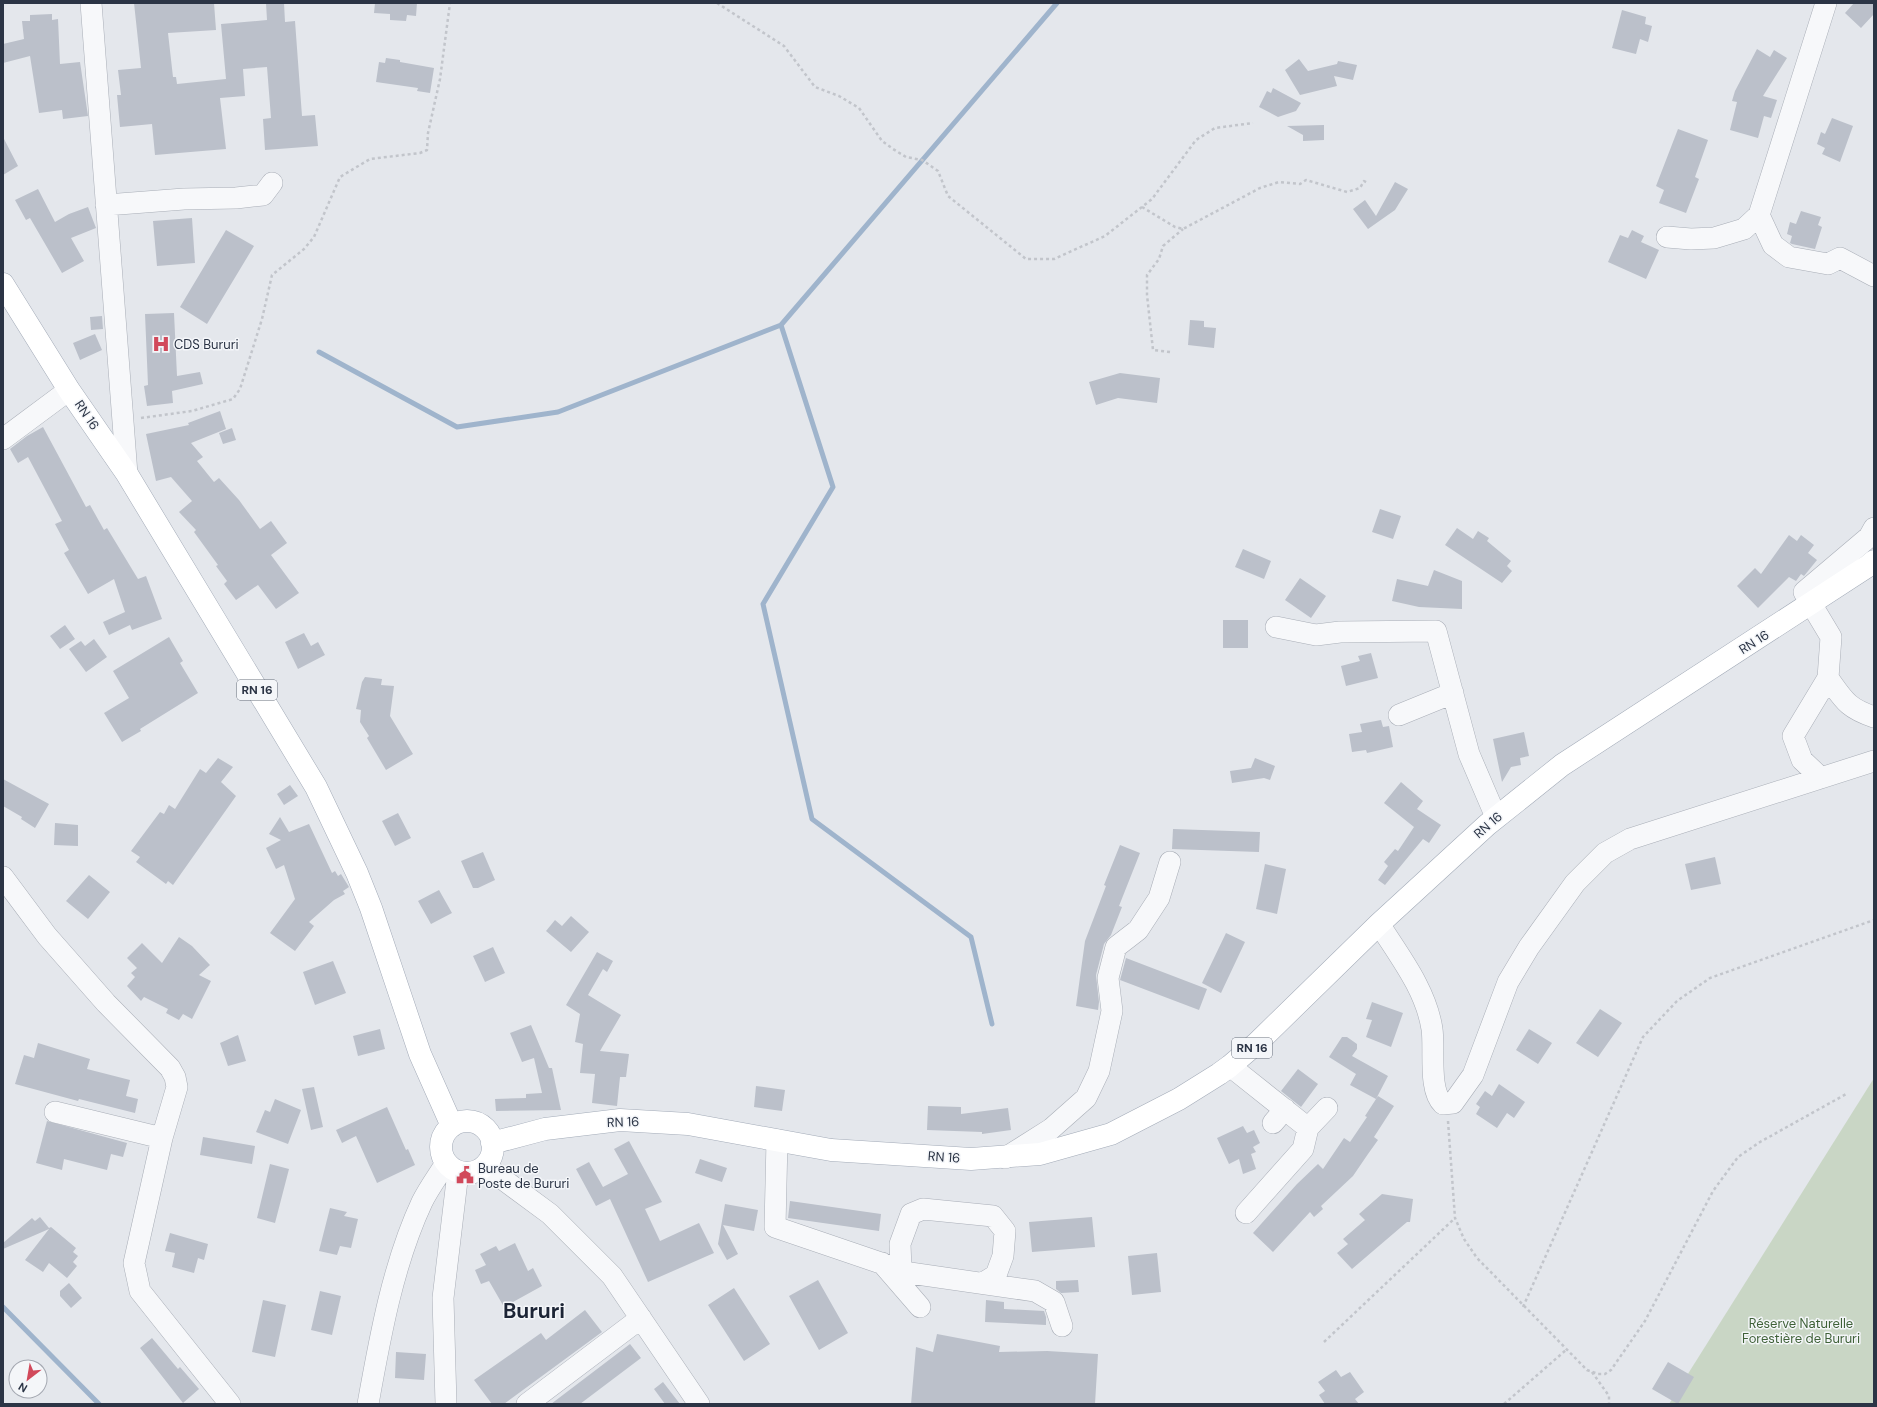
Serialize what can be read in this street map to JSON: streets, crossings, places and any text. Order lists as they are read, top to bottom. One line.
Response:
{"streets":{"main road":["RN 16"]},"districts":["Bururi"],"parks":["Réserve Naturelle Forestière de Bururi"],"places":{"hospital":["CDS Bururi"],"public building":["Bureau de Poste de Bururi"]},"north":"bottom left"}
